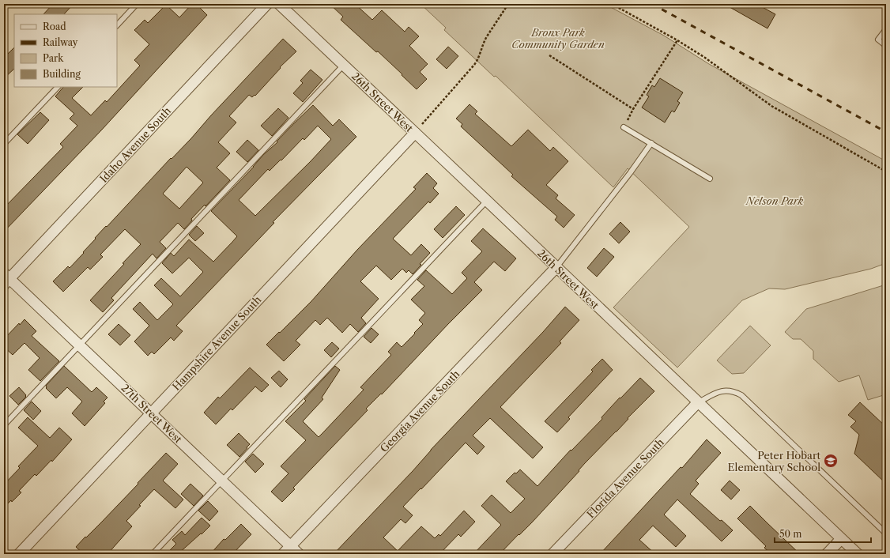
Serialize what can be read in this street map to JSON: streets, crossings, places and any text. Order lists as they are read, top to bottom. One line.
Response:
{"streets":{"street":["26th Street West","Idaho Avenue South","Hampshire Avenue South","Georgia Avenue South","27th Street West","Florida Avenue South"]},"crossings":[["26th Street West","Hampshire Avenue South"],["26th Street West","Georgia Avenue South"],["26th Street West","Florida Avenue South"],["Idaho Avenue South","27th Street West"],["Hampshire Avenue South","27th Street West"],["Georgia Avenue South","27th Street West"]],"parks":["Bronx Park Community Garden","Nelson Park"],"places":{"school or university":["Peter Hobart Elementary School"]},"legend":["Road","Railway","Park","Building"],"scale_bar":"50 m"}
